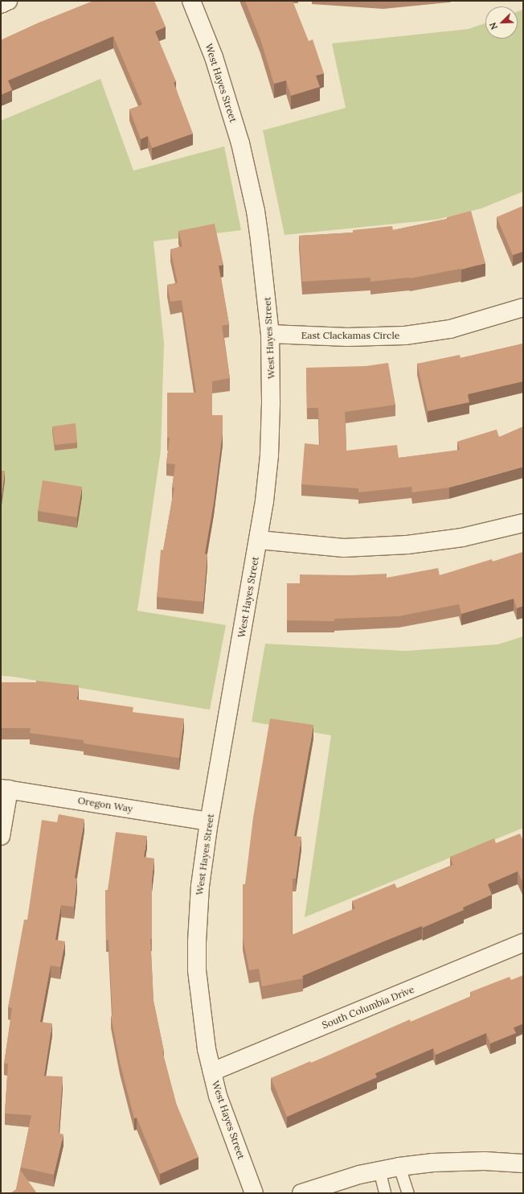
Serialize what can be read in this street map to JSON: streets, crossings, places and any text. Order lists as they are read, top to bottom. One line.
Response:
{"streets":{"street":["West Hayes Street","East Clackamas Circle","Oregon Way","South Columbia Drive"]},"crossings":[["West Hayes Street","East Clackamas Circle"],["West Hayes Street","Oregon Way"],["West Hayes Street","South Columbia Drive"]],"north":"bottom left"}
